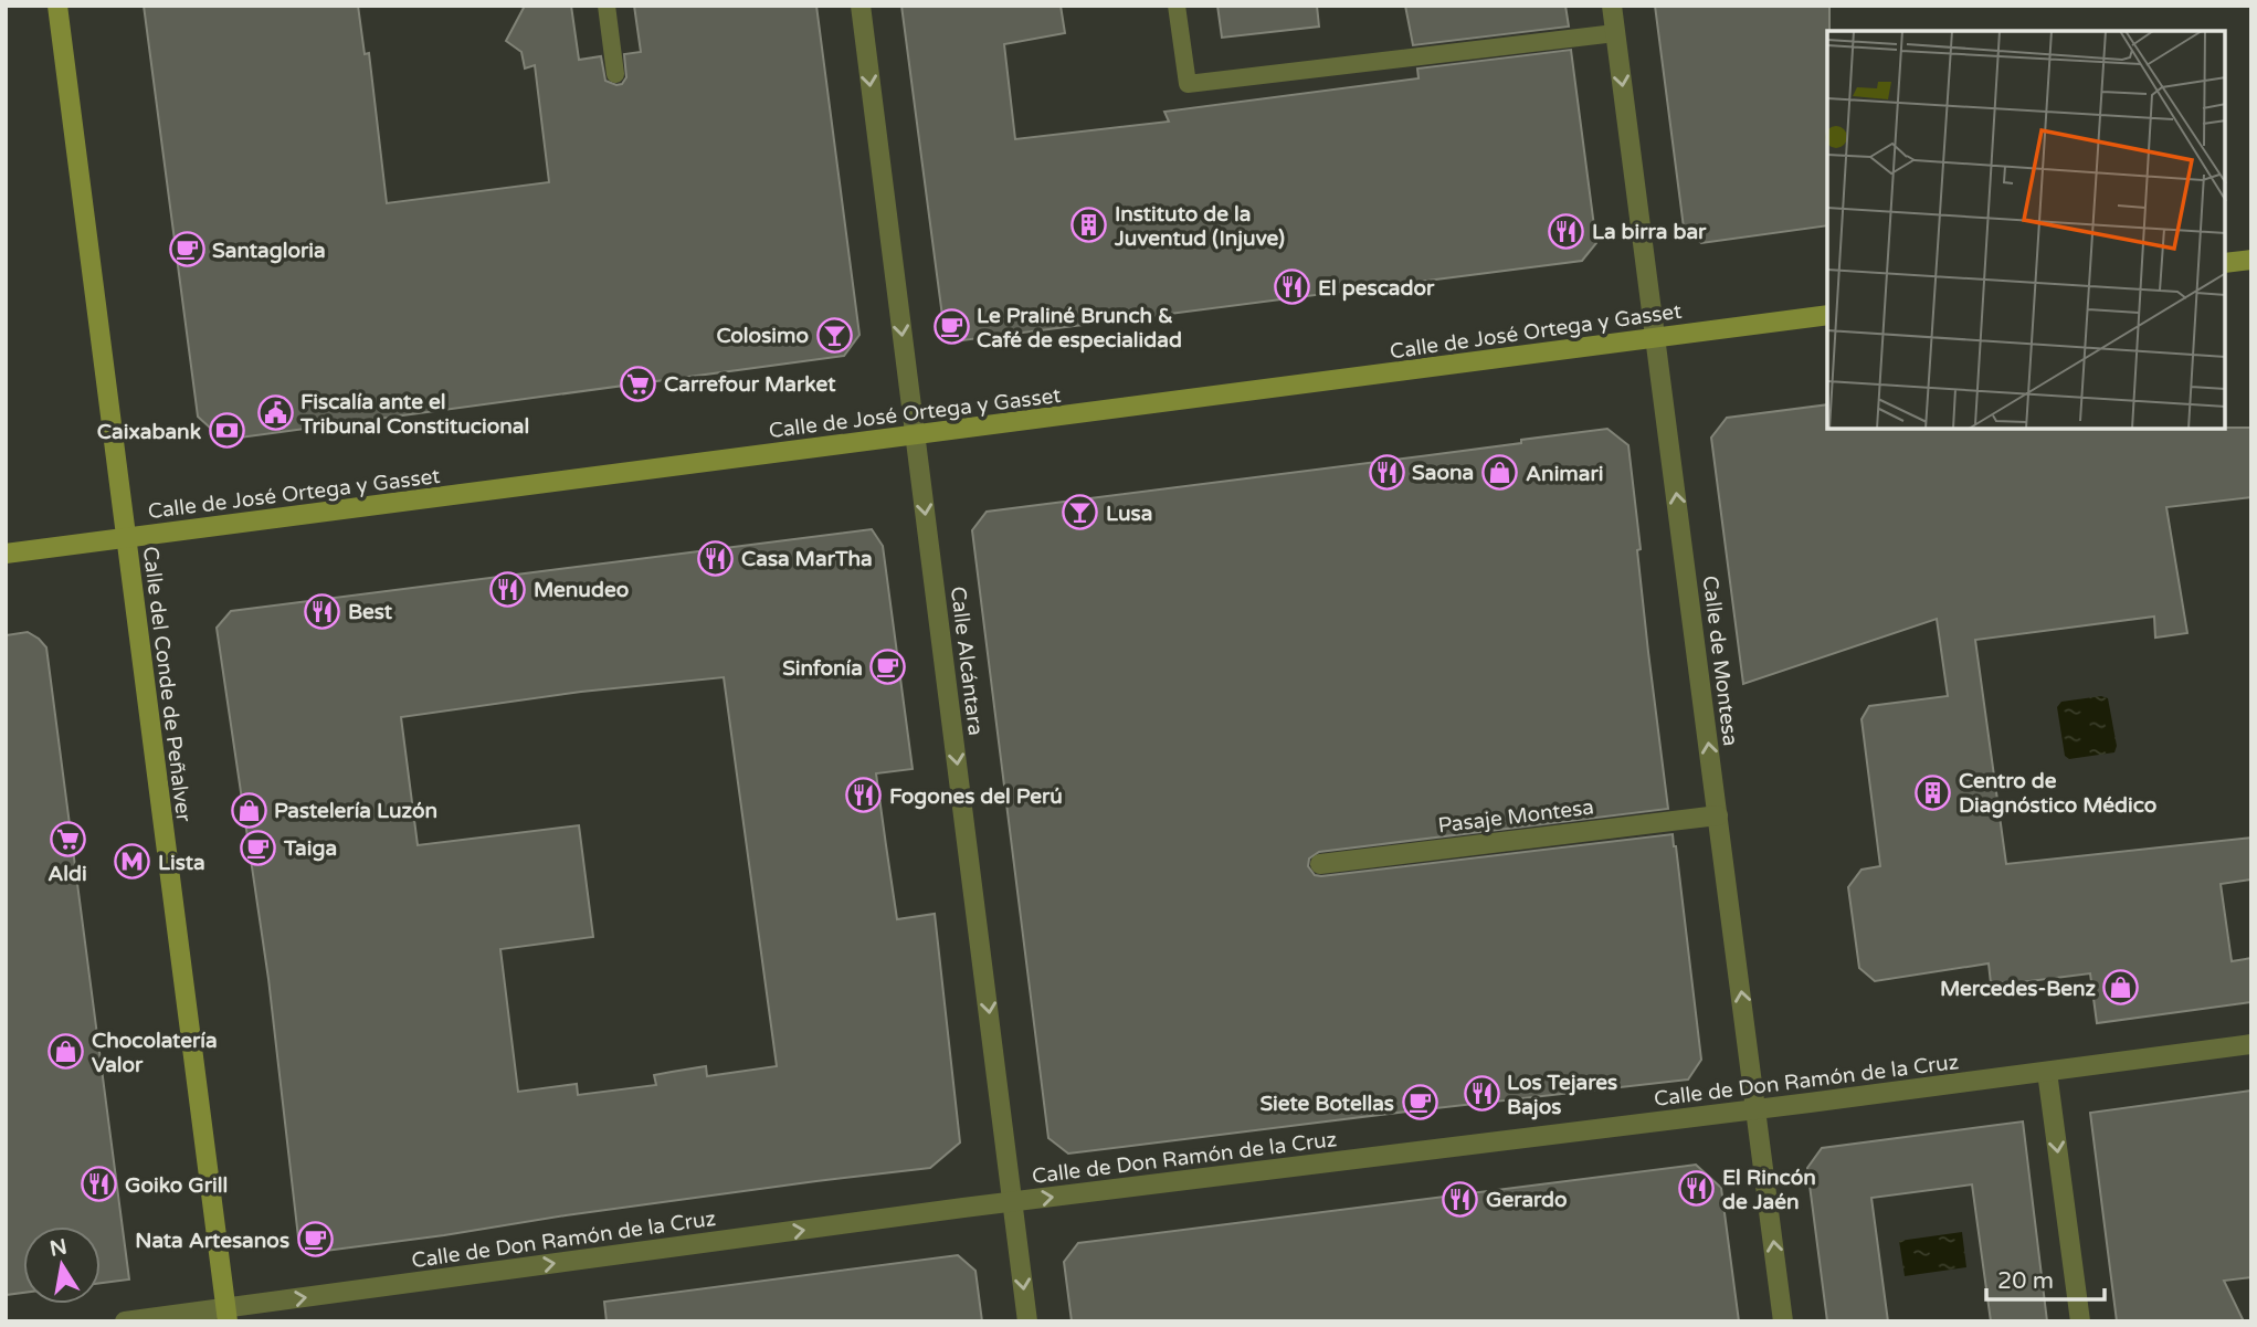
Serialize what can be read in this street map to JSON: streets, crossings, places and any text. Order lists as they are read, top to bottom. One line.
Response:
{"streets":{"street":["Calle de José Ortega y Gasset","Calle Alcántara","Calle de Montesa","Calle del Conde de Peñalver","Pasaje Montesa","Calle de Don Ramón de la Cruz"]},"crossings":[["Calle de José Ortega y Gasset","Calle Alcántara"],["Calle de José Ortega y Gasset","Calle de Montesa"],["Calle de José Ortega y Gasset","Calle del Conde de Peñalver"],["Calle Alcántara","Calle de Don Ramón de la Cruz"],["Calle de Montesa","Pasaje Montesa"],["Calle de Montesa","Calle de Don Ramón de la Cruz"],["Calle del Conde de Peñalver","Calle de Don Ramón de la Cruz"]],"one_way":["Calle Alcántara","Calle de Don Ramón de la Cruz"],"places":{"building":["Instituto de la Juventud (Injuve)","Centro de Diagnóstico Médico"],"restaurant":["La birra bar","El pescador","Saona","Casa MarTha","Menudeo","Best","Fogones del Perú","Los Tejares Bajos","Goiko Grill","El Rincón de Jaén","Gerardo"],"cafe":["Santagloria","Le Praliné Brunch & Café de especialidad","Sinfonía","Taiga","Siete Botellas","Nata Artesanos"],"bar":["Colosimo","Lusa"],"supermarket":["Carrefour Market","Aldi"],"public building":["Fiscalía ante el Tribunal Constitucional"],"bank":["Caixabank"],"shop":["Animari","Pastelería Luzón","Mercedes-Benz","Chocolatería Valor"],"metro station":["Lista"]},"scale_bar":"20 m","north":"top"}
